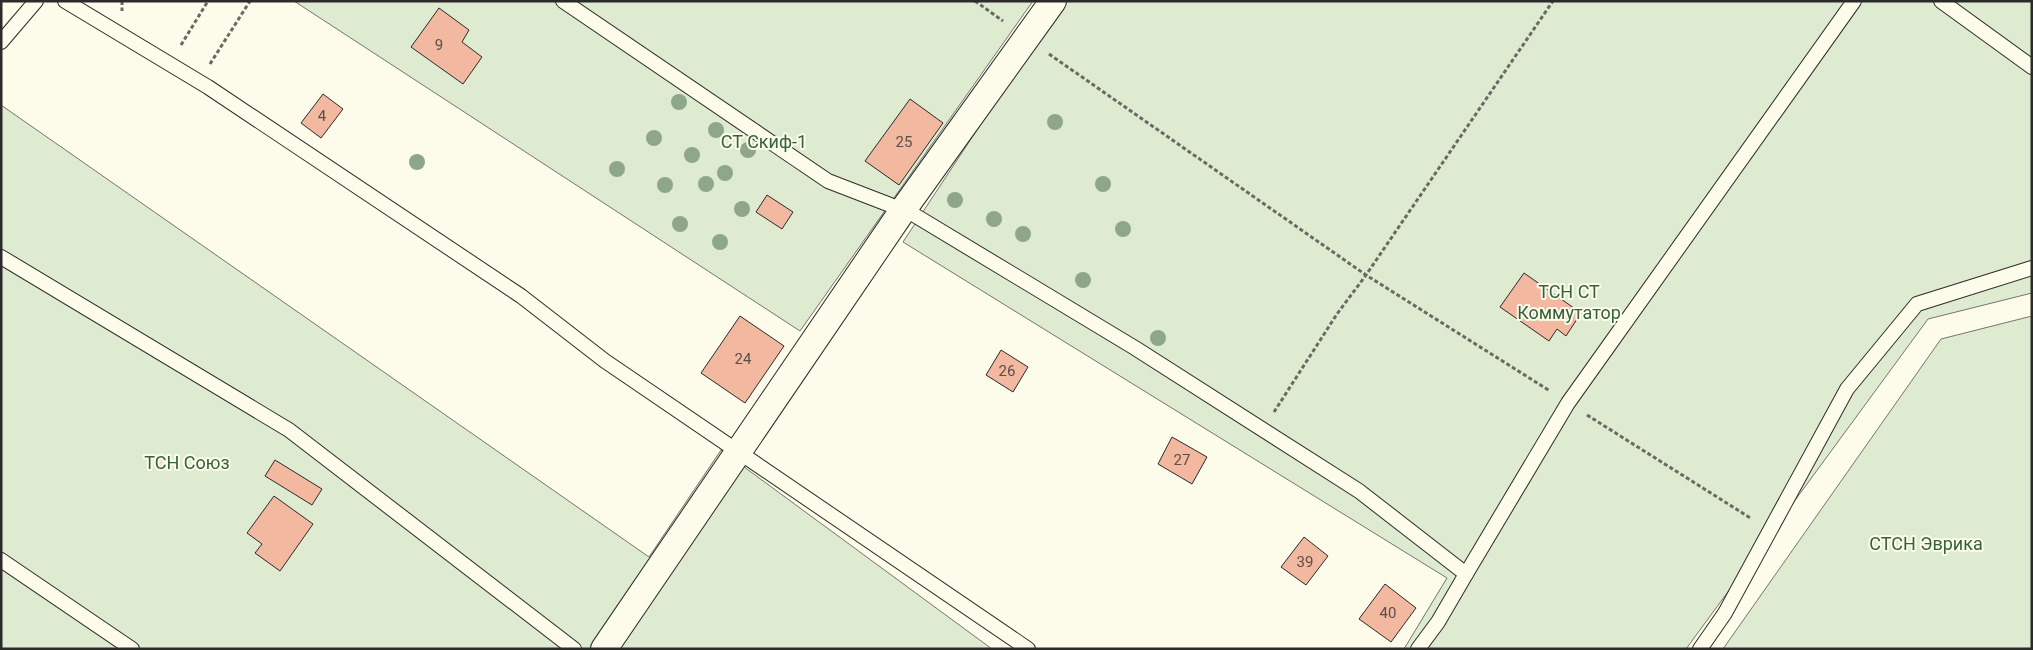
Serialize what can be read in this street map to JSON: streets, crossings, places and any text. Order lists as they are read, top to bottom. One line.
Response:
{"parks":["СТ Скиф-1","ТСН СТ Коммутатор","ТСН Союз","СТСН Эврика"],"house_numbers":["9","4","25","24","26","27","39","40"]}
